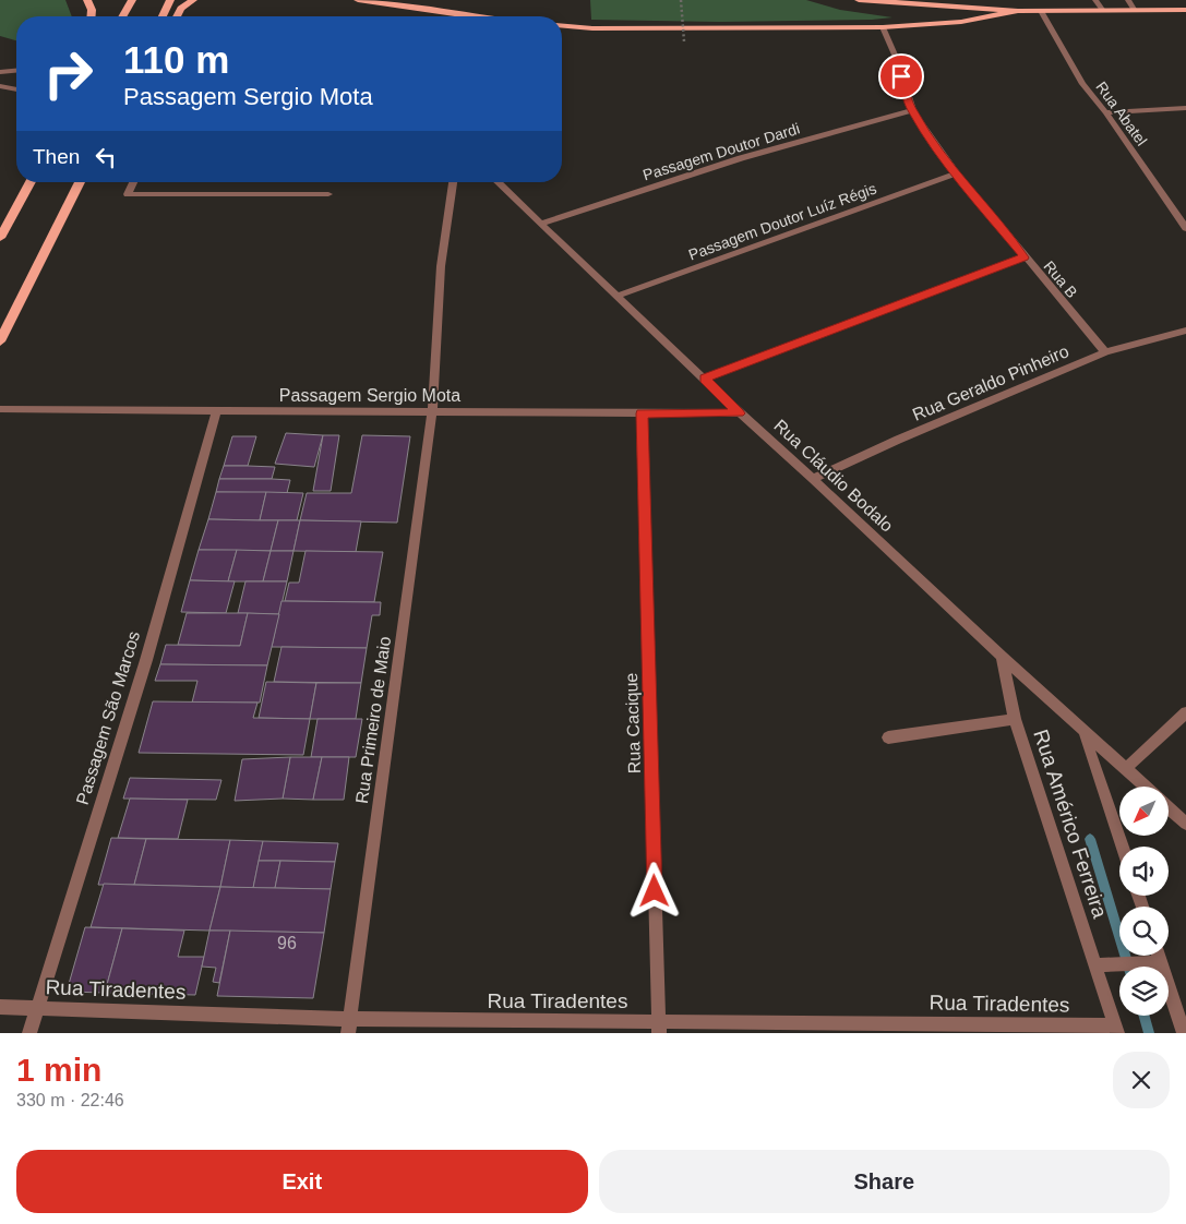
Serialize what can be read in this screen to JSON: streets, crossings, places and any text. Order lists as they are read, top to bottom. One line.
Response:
{"streets":{"street":["Rua Abatel","Passagem Doutor Dardi","Passagem Doutor Luíz Régis","Rua B","Rua Geraldo Pinheiro","Passagem Sergio Mota","Rua Cláudio Bodalo","Passagem São Marcos","Rua Primeiro de Maio","Rua Cacique","Rua Américo Ferreira","Rua Tiradentes"]},"crossings":[["Passagem Doutor Dardi","Rua B"],["Passagem Doutor Dardi","Rua Cláudio Bodalo"],["Passagem Doutor Luíz Régis","Rua B"],["Passagem Doutor Luíz Régis","Rua Cláudio Bodalo"],["Rua B","Rua Geraldo Pinheiro"],["Rua Geraldo Pinheiro","Rua Cláudio Bodalo"],["Passagem Sergio Mota","Rua Cláudio Bodalo"],["Passagem Sergio Mota","Passagem São Marcos"],["Passagem Sergio Mota","Rua Primeiro de Maio"],["Passagem Sergio Mota","Rua Cacique"],["Rua Cláudio Bodalo","Rua Américo Ferreira"],["Passagem São Marcos","Rua Tiradentes"],["Rua Primeiro de Maio","Rua Tiradentes"],["Rua Cacique","Rua Tiradentes"],["Rua Américo Ferreira","Rua Tiradentes"]],"house_numbers":["96"],"north":"bottom left","page":{"turn":["110 m","Passagem Sergio Mota"],"then":"Then","heading":["1 min","330 m · 22:46"],"buttons":["Exit","Share"]}}
